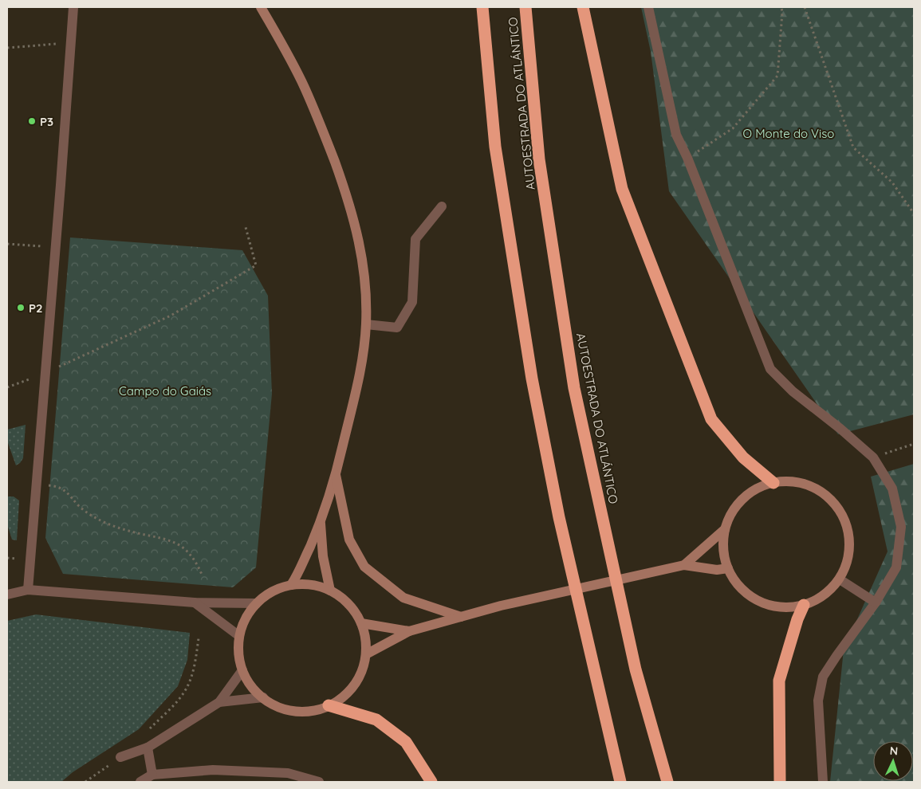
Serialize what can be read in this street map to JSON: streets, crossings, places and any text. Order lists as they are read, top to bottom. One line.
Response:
{"streets":{"highway":["AUTOESTRADA DO ATLÁNTICO"]},"parks":["O Monte do Viso","Campo do Gaiás"],"places":["P3","P2"],"north":"top"}
